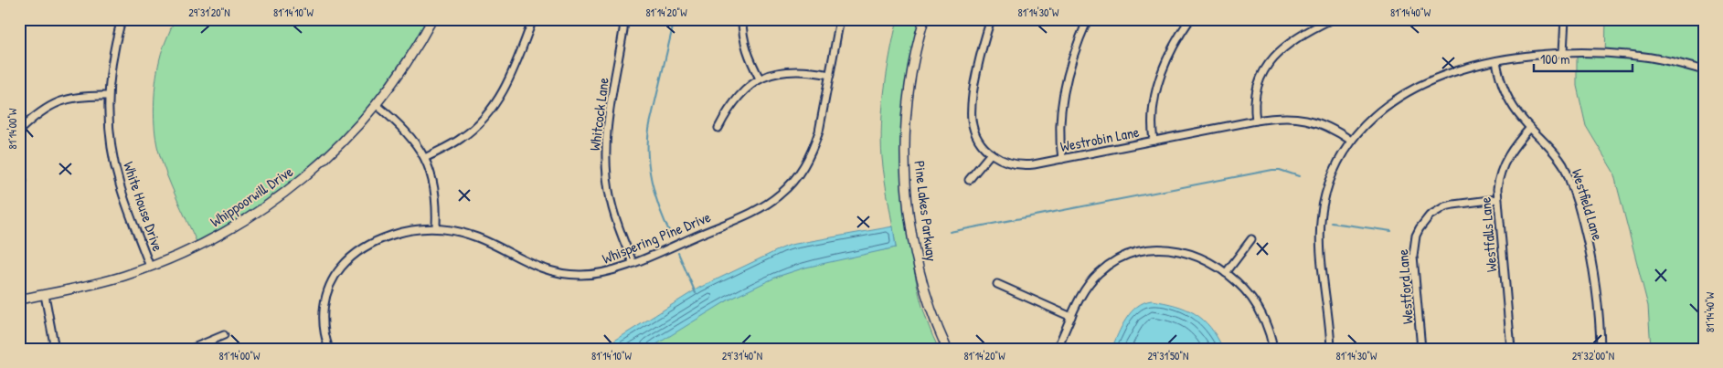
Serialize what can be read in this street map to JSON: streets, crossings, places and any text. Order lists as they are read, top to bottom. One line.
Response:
{"streets":{"street":["Whitcock Lane","Westrobin Lane","Whippoorwill Drive","Westfield Lane","White House Drive","Pine Lakes Parkway","Westfalls Lane","Whispering Pine Drive","Westford Lane"]},"crossings":[["Whitcock Lane","Whispering Pine Drive"],["Whippoorwill Drive","White House Drive"],["Westfield Lane","Westfalls Lane"],["Westfalls Lane","Westford Lane"]],"scale_bar":"100 m","coordinates":["29°31'20\"N","81°14'10\"W","81°14'20\"W","81°14'30\"W","81°14'40\"W","81°14'00\"W","29°31'40\"N","29°31'50\"N","29°32'00\"N"]}
